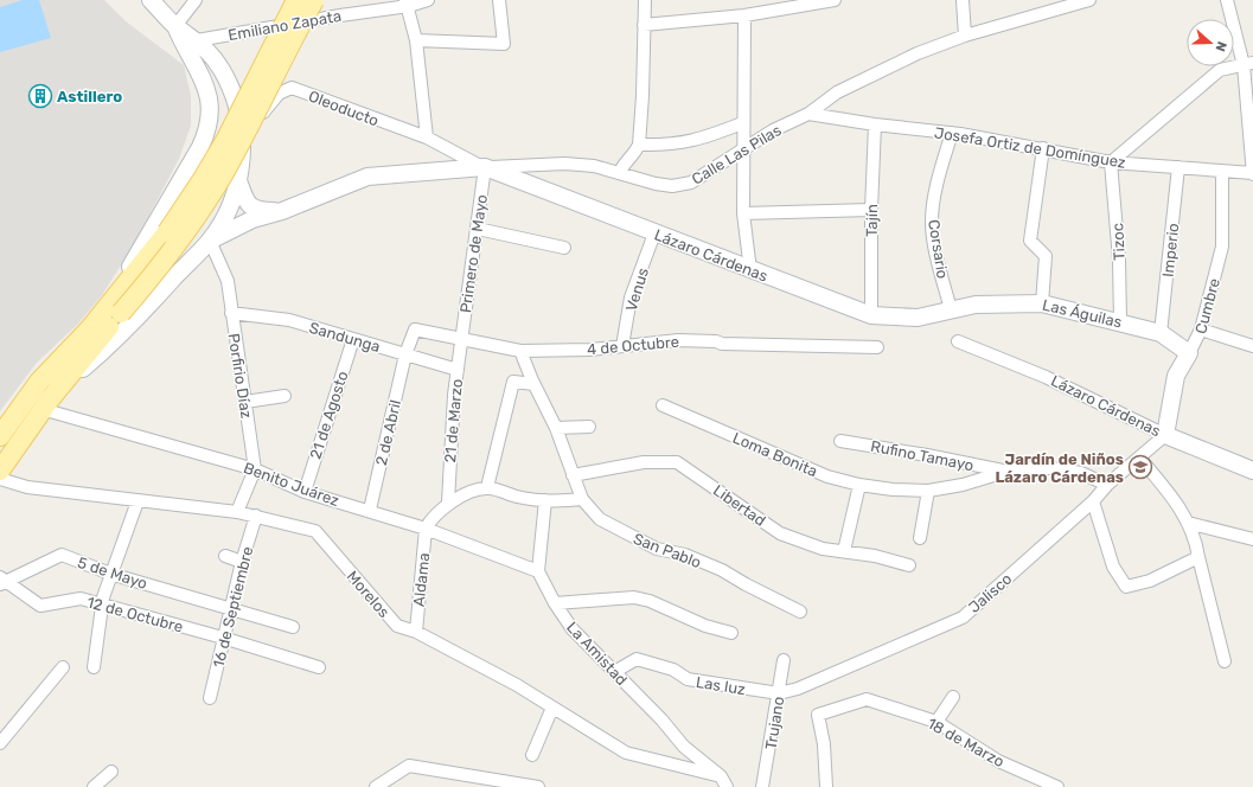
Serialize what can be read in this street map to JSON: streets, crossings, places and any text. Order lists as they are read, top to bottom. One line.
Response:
{"streets":{"street":["Emiliano Zapata","Oleoducto","Josefa Ortiz de Domínguez","Calle Las Pilas","Tajín","Tizoc","Corsario","Imperio","Primero de Mayo","Lázaro Cárdenas","Venus","Cumbre","Las Águilas","Sandunga","4 de Octubre","Porfirio Díaz","21 de Agosto","21 de Marzo","2 de Abril","Loma Bonita","Rufino Tamayo","Benito Juárez","Libertad","San Pablo","5 de Mayo","Aldama","Jalisco","Morelos","16 de Septiembre","12 de Octubre","La Amistad","Las luz","Trujano","18 de Marzo"]},"crossings":[["Oleoducto","Calle Las Pilas"],["Oleoducto","Primero de Mayo"],["Oleoducto","Lázaro Cárdenas"],["Josefa Ortiz de Domínguez","Calle Las Pilas"],["Josefa Ortiz de Domínguez","Tajín"],["Josefa Ortiz de Domínguez","Tizoc"],["Josefa Ortiz de Domínguez","Corsario"],["Josefa Ortiz de Domínguez","Imperio"],["Josefa Ortiz de Domínguez","Cumbre"],["Calle Las Pilas","Primero de Mayo"],["Calle Las Pilas","Lázaro Cárdenas"],["Calle Las Pilas","Porfirio Díaz"],["Tajín","Lázaro Cárdenas"],["Tizoc","Las Águilas"],["Corsario","Lázaro Cárdenas"],["Corsario","Las Águilas"],["Imperio","Las Águilas"],["Primero de Mayo","Lázaro Cárdenas"],["Primero de Mayo","4 de Octubre"],["Primero de Mayo","21 de Marzo"],["Lázaro Cárdenas","Venus"],["Lázaro Cárdenas","Cumbre"],["Lázaro Cárdenas","Las Águilas"],["Lázaro Cárdenas","Jalisco"],["Venus","4 de Octubre"],["Cumbre","Las Águilas"],["Cumbre","Jalisco"],["Sandunga","4 de Octubre"],["Sandunga","Porfirio Díaz"],["Sandunga","21 de Agosto"],["Sandunga","21 de Marzo"],["Sandunga","2 de Abril"],["4 de Octubre","21 de Marzo"],["4 de Octubre","2 de Abril"],["4 de Octubre","San Pablo"],["Porfirio Díaz","Benito Juárez"],["21 de Agosto","Benito Juárez"],["2 de Abril","Benito Juárez"],["Loma Bonita","Rufino Tamayo"],["Benito Juárez","Aldama"],["Benito Juárez","La Amistad"],["Libertad","San Pablo"],["5 de Mayo","16 de Septiembre"],["5 de Mayo","12 de Octubre"],["Aldama","Morelos"],["Jalisco","Las luz"],["Jalisco","Trujano"],["Morelos","16 de Septiembre"],["Morelos","La Amistad"],["16 de Septiembre","12 de Octubre"],["La Amistad","Las luz"],["Las luz","Trujano"]],"places":{"building":["Astillero"],"school or university":["Jardín de Niños Lázaro Cárdenas"]},"north":"right"}
